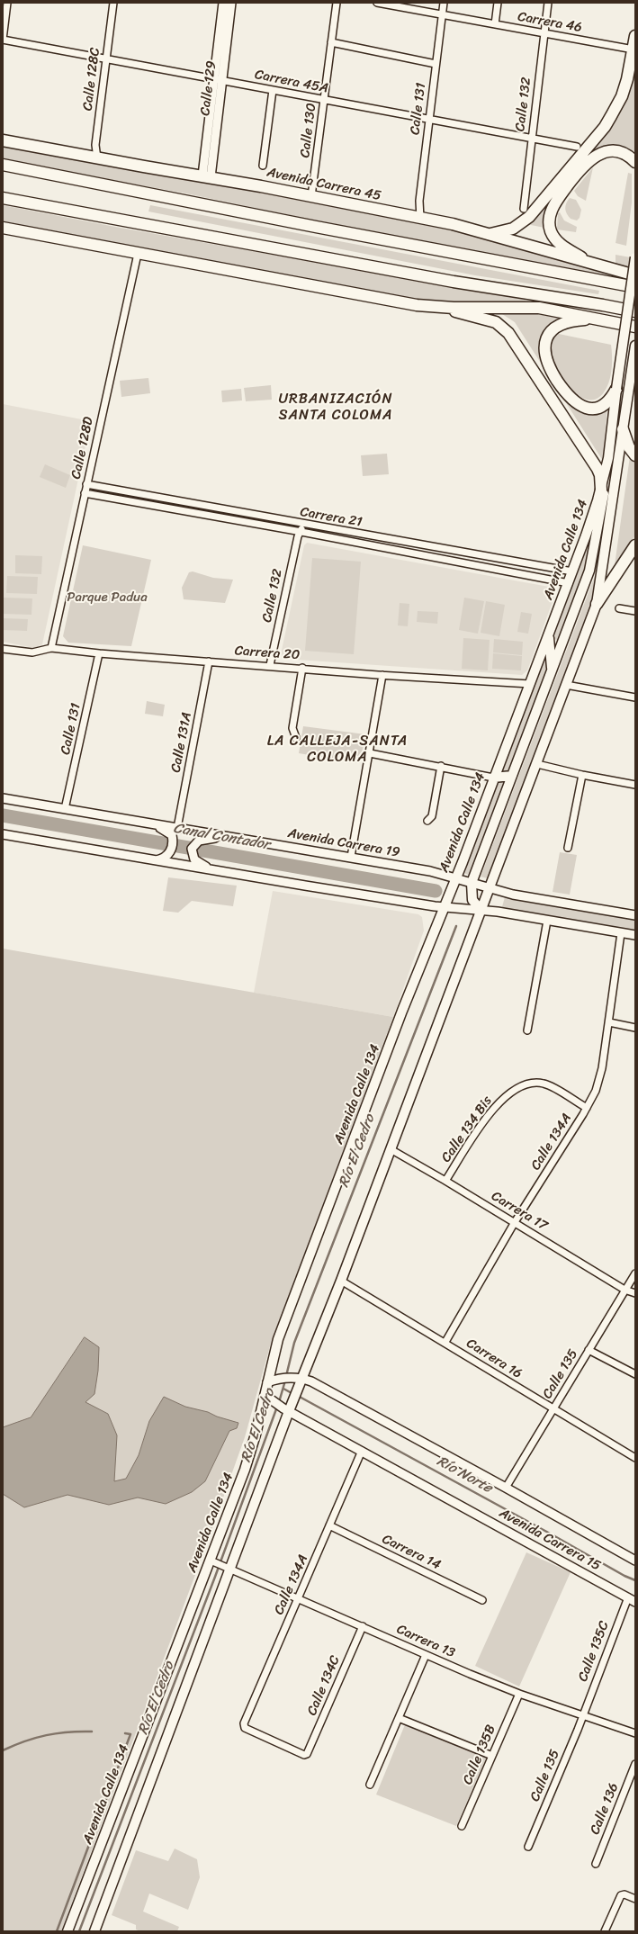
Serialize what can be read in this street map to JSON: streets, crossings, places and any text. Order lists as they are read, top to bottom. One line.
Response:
{"streets":{"highway":["Avenida Carrera 45"],"main road":["Calle 129","Avenida Calle 134","Avenida Carrera 19","Avenida Carrera 15"],"street":["Carrera 46","Calle 128C","Carrera 45A","Calle 132","Calle 131","Calle 130","Calle 128D","Carrera 21","Carrera 20","Calle 131A","Calle 134 Bis","Calle 134A","Carrera 17","Carrera 16","Calle 135","Carrera 14","Carrera 13","Calle 135C","Calle 134C","Calle 135B","Calle 136"]},"crossings":[["Carrera 46","Calle 132"],["Carrera 46","Calle 131"],["Calle 128C","Carrera 45A"],["Calle 128C","Avenida Carrera 45"],["Carrera 45A","Calle 129"],["Carrera 45A","Calle 132"],["Carrera 45A","Calle 131"],["Carrera 45A","Calle 130"],["Calle 129","Avenida Carrera 45"],["Calle 132","Carrera 21"],["Calle 132","Carrera 20"],["Calle 131","Avenida Carrera 45"],["Calle 131","Carrera 20"],["Calle 131","Avenida Carrera 19"],["Calle 130","Avenida Carrera 45"],["Calle 128D","Carrera 21"],["Calle 128D","Carrera 20"],["Carrera 21","Avenida Calle 134"],["Avenida Calle 134","Carrera 20"],["Avenida Calle 134","Avenida Carrera 19"],["Avenida Calle 134","Avenida Carrera 15"],["Avenida Calle 134","Carrera 13"],["Carrera 20","Calle 131A"],["Calle 131A","Avenida Carrera 19"],["Calle 134 Bis","Calle 134A"],["Calle 134 Bis","Carrera 17"],["Calle 134A","Carrera 17"],["Calle 134A","Carrera 16"],["Calle 134A","Avenida Carrera 15"],["Calle 134A","Carrera 14"],["Calle 134A","Carrera 13"],["Calle 134A","Calle 134C"],["Carrera 17","Calle 135"],["Carrera 16","Calle 135"],["Calle 135","Avenida Carrera 15"],["Calle 135","Carrera 13"],["Calle 135","Calle 135C"],["Avenida Carrera 15","Calle 135C"],["Carrera 13","Calle 135C"],["Carrera 13","Calle 134C"],["Carrera 13","Calle 135B"]],"districts":["URBANIZACIÓN SANTA COLOMA","LA CALLEJA-SANTA COLOMA"],"water":["Canal Contador","Río El Cedro","Río Norte"],"parks":["Parque Padua"]}
